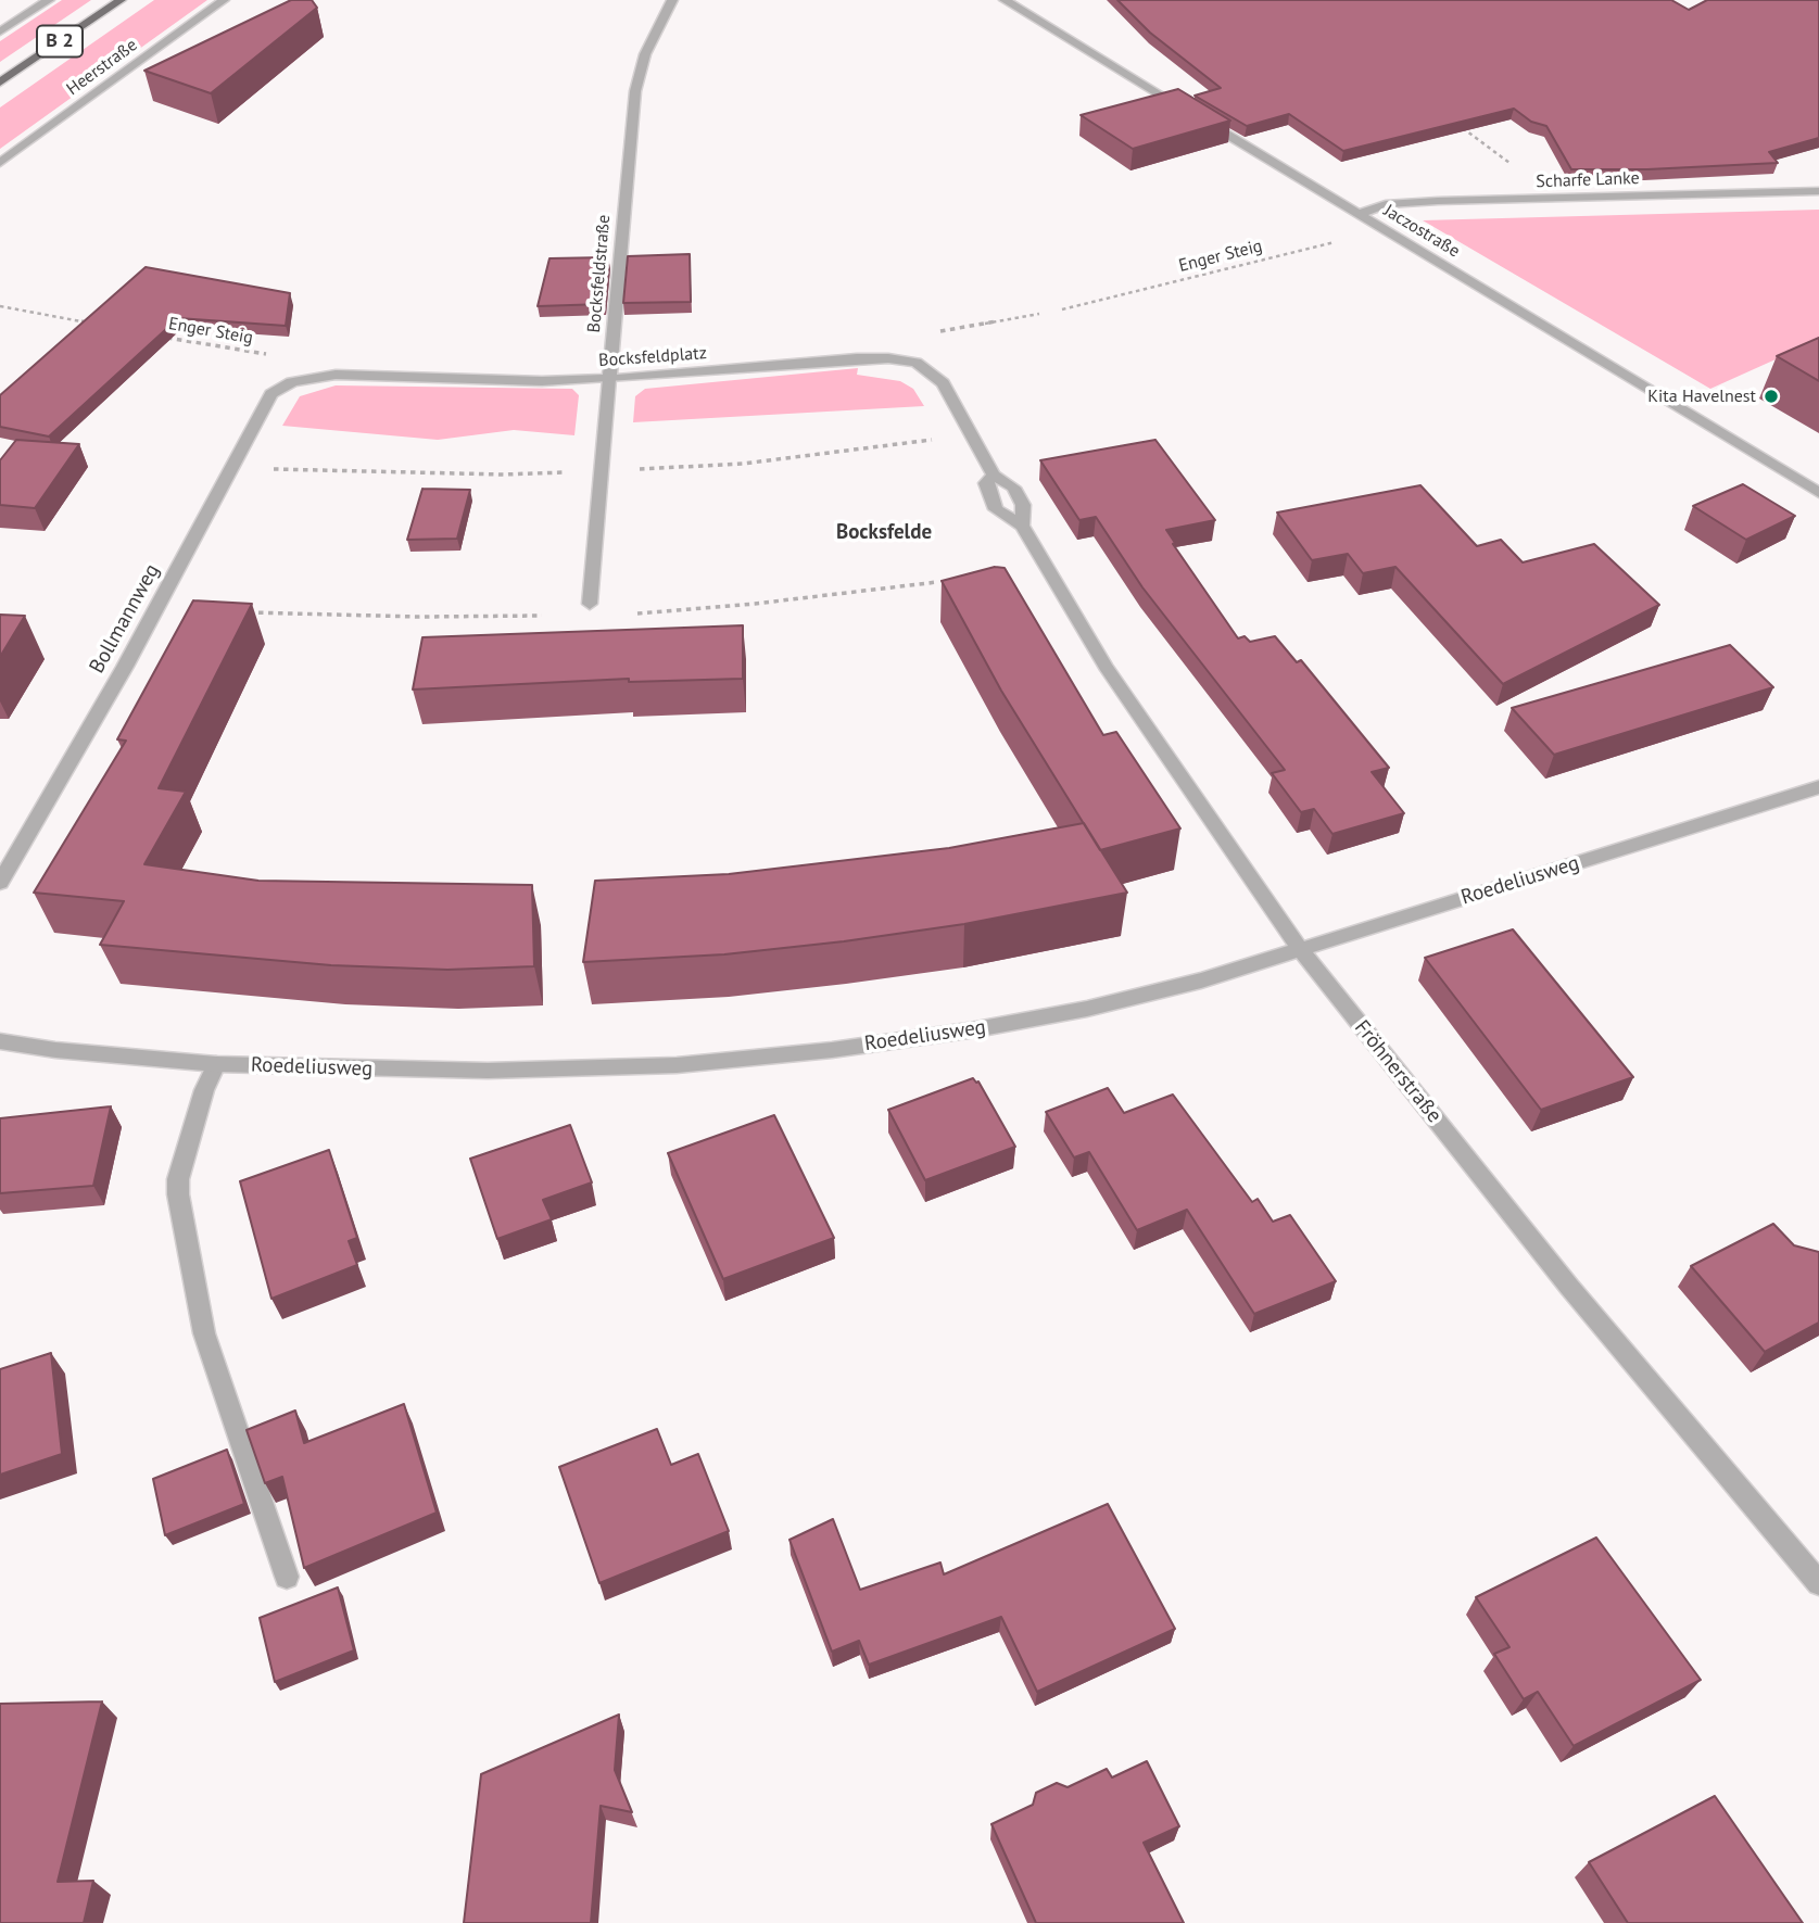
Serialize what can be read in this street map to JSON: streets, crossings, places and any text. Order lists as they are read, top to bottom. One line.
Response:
{"streets":{"main road":["B 2"],"street":["Heerstraße","Scharfe Lanke","Jaczostraße","Bocksfeldstraße","Bocksfeldplatz","Bollmannweg","Roedeliusweg","Fröhnerstraße"],"path":["Enger Steig"]},"crossings":[["Scharfe Lanke","Jaczostraße"],["Jaczostraße","Enger Steig"],["Bocksfeldstraße","Bocksfeldplatz"],["Bocksfeldplatz","Bollmannweg"],["Bocksfeldplatz","Fröhnerstraße"],["Roedeliusweg","Fröhnerstraße"]],"districts":["Bocksfelde"],"places":["Kita Havelnest"]}
